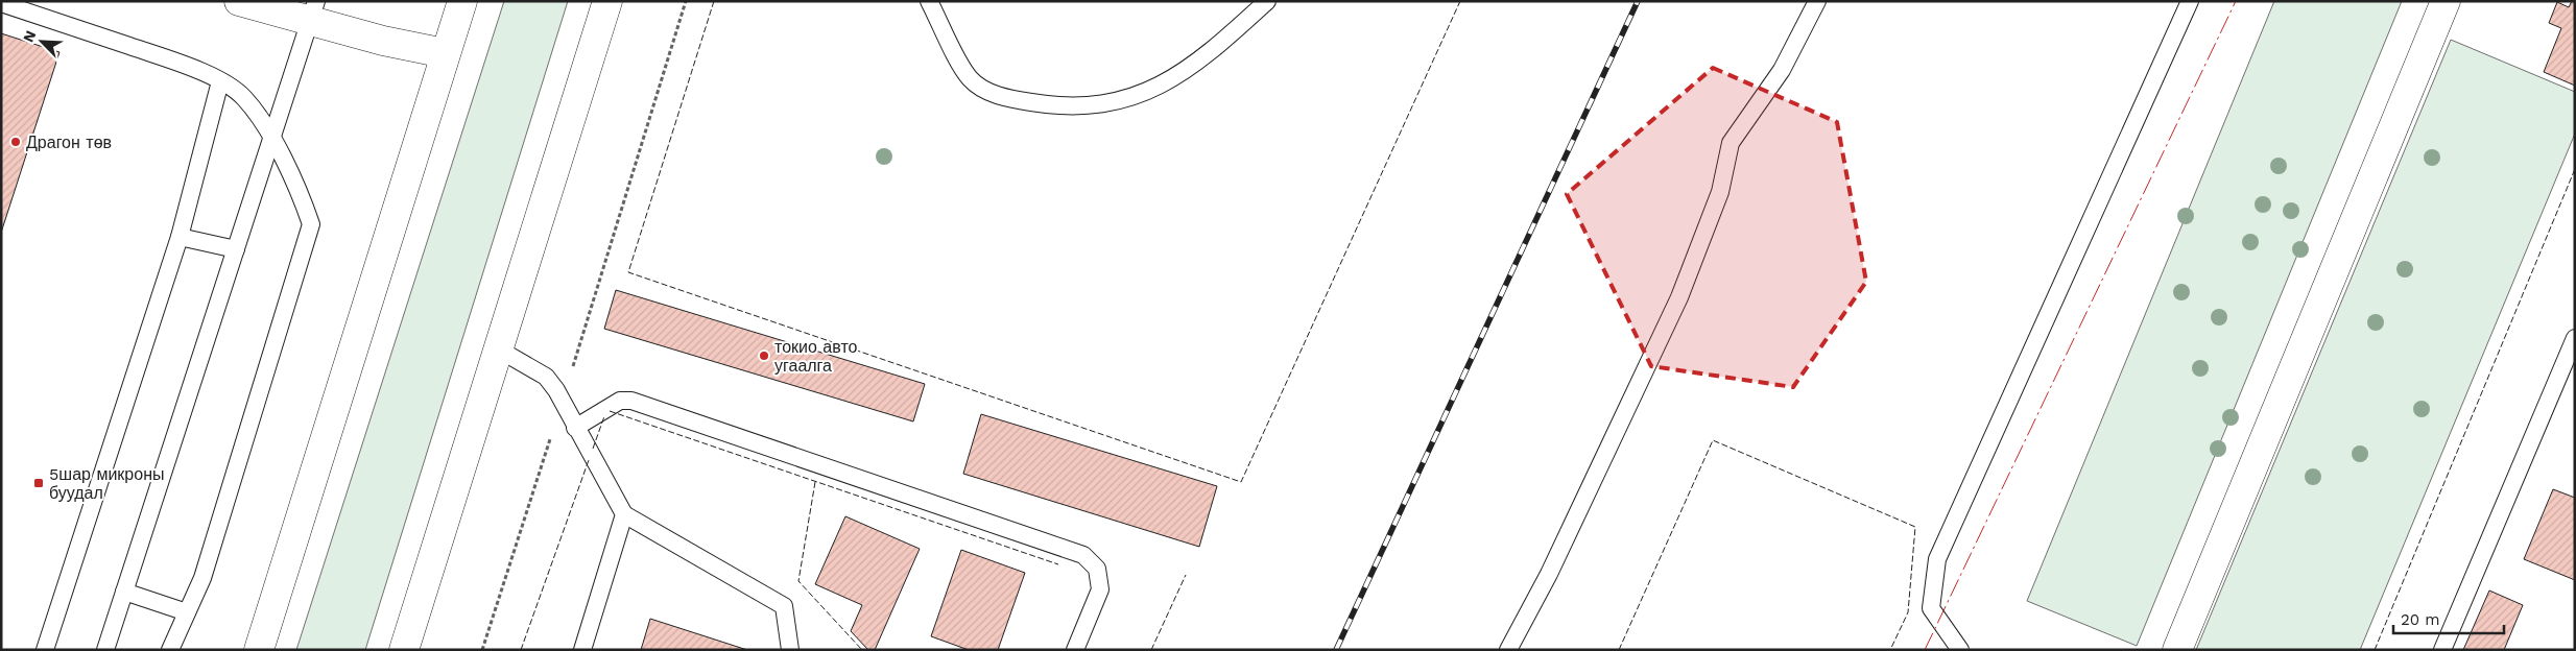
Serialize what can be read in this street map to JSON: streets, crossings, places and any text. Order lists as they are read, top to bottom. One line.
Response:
{"places":{"other":["Драгон төв","токио авто угаалга"],"transit":["5шар микроны буудал"]},"scale_bar":"20 m","north":"top left"}
